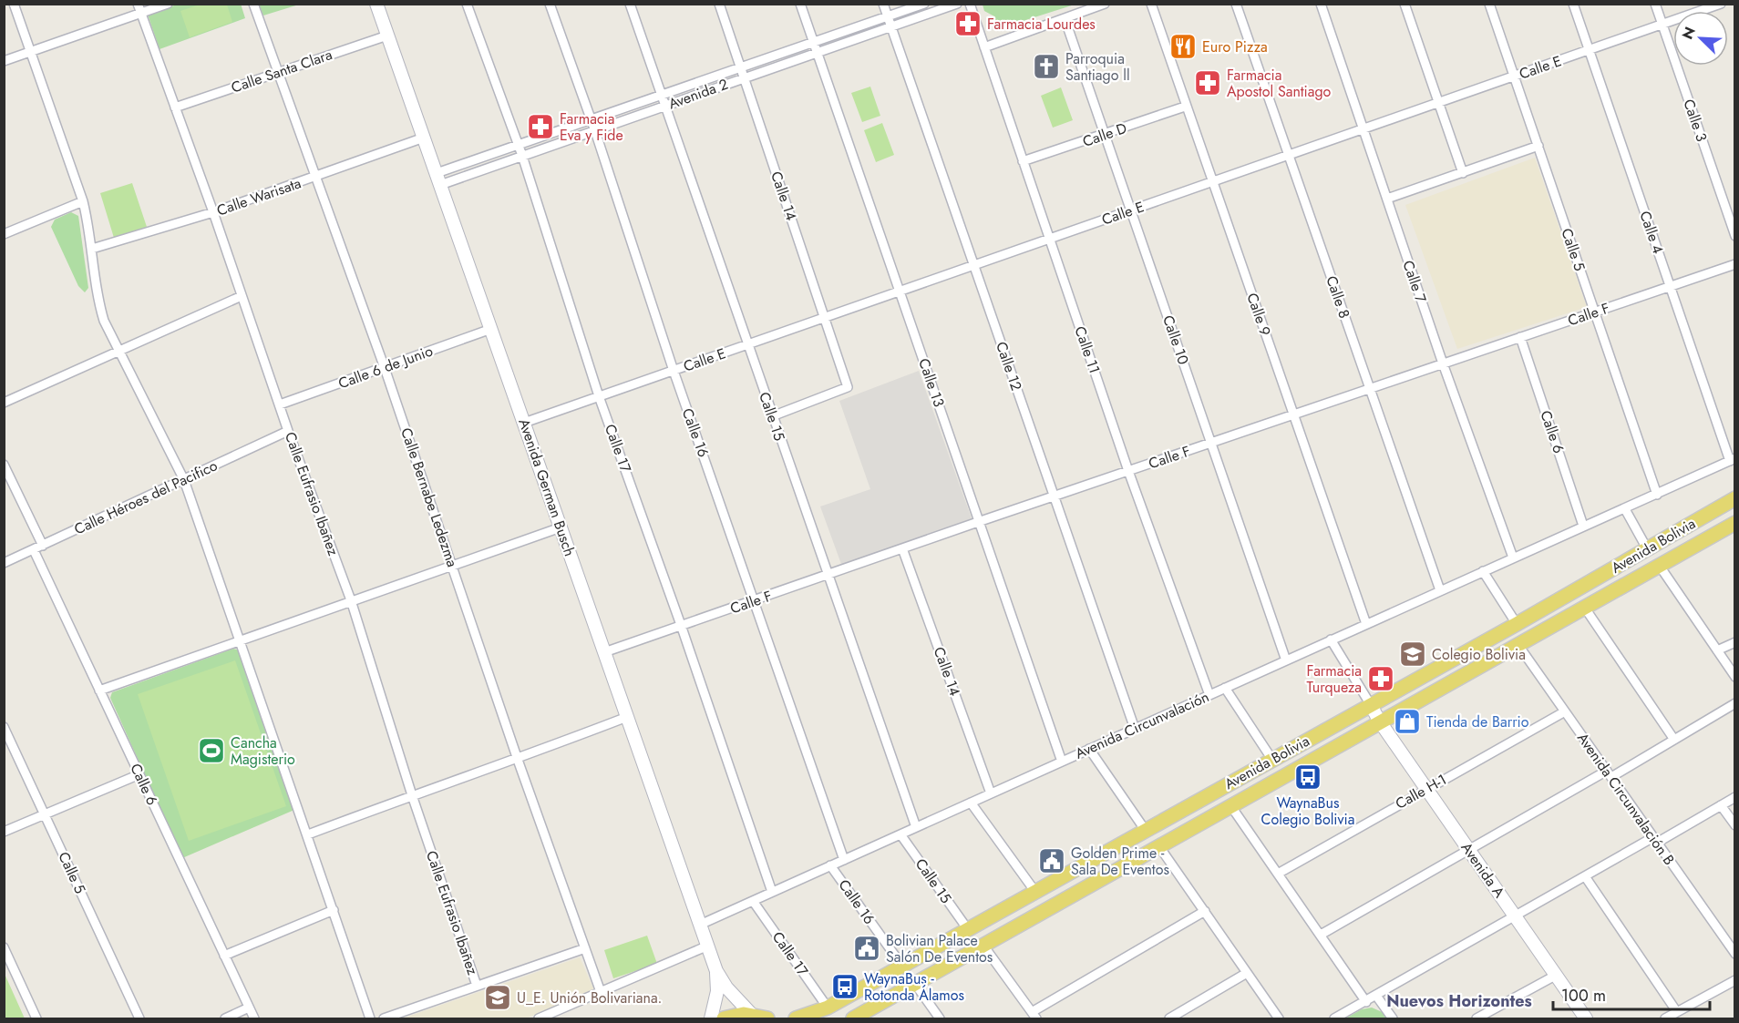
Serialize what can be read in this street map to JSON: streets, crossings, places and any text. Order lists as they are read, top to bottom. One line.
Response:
{"streets":{"main road":["Avenida German Busch","Avenida Bolivia","Avenida A"],"street":["Calle E","Calle Santa Clara","Avenida 2","Calle 3","Calle D","Calle 14","Calle Warisata","Calle 4","Calle 5","Calle 7","Calle 8","Calle 9","Calle F","Calle 10","Calle 11","Calle 12","Calle 6 de Junio","Calle 13","Calle 15","Calle 6","Calle 16","Calle 17","Calle Eufrasio Ibañez","Calle Héroes del Pacifico","Calle Bernabe Ledezma","Avenida Circunvalación","Calle H-1","Avenida Circunvalación B"]},"crossings":[["Calle E","Calle 3"],["Calle E","Calle 14"],["Calle E","Calle 4"],["Calle E","Calle 5"],["Calle E","Calle 7"],["Calle E","Calle 8"],["Calle E","Calle 9"],["Calle E","Calle 10"],["Calle E","Calle 11"],["Calle E","Calle 12"],["Calle E","Calle 13"],["Calle E","Calle 15"],["Calle E","Calle 16"],["Calle E","Calle 17"],["Calle E","Avenida German Busch"],["Calle Santa Clara","Avenida German Busch"],["Calle Santa Clara","Calle Eufrasio Ibañez"],["Calle Santa Clara","Calle Bernabe Ledezma"],["Avenida 2","Calle 14"],["Avenida 2","Calle 12"],["Avenida 2","Calle 13"],["Avenida 2","Calle 15"],["Avenida 2","Calle 16"],["Avenida 2","Calle 17"],["Avenida 2","Avenida German Busch"],["Calle D","Calle 9"],["Calle D","Calle 10"],["Calle D","Calle 11"],["Calle 14","Calle F"],["Calle 14","Calle 15"],["Calle 14","Avenida Circunvalación"],["Calle Warisata","Avenida German Busch"],["Calle Warisata","Calle Eufrasio Ibañez"],["Calle Warisata","Calle Bernabe Ledezma"],["Calle 4","Calle F"],["Calle 4","Avenida Circunvalación"],["Calle 5","Calle F"],["Calle 5","Avenida Circunvalación"],["Calle 7","Calle F"],["Calle 7","Avenida Circunvalación"],["Calle 8","Calle F"],["Calle 8","Avenida Circunvalación"],["Calle 9","Calle F"],["Calle 9","Avenida Circunvalación"],["Calle F","Calle 10"],["Calle F","Calle 11"],["Calle F","Calle 12"],["Calle F","Calle 13"],["Calle F","Calle 15"],["Calle F","Calle 6"],["Calle F","Calle 16"],["Calle F","Calle 17"],["Calle F","Avenida German Busch"],["Calle 10","Avenida Circunvalación"],["Calle 11","Avenida Circunvalación"],["Calle 12","Avenida Circunvalación"],["Calle 6 de Junio","Avenida German Busch"],["Calle 6 de Junio","Calle Eufrasio Ibañez"],["Calle 6 de Junio","Calle Bernabe Ledezma"],["Calle 13","Avenida Circunvalación"],["Calle 15","Avenida Bolivia"],["Calle 15","Avenida Circunvalación"],["Calle 6","Calle Héroes del Pacifico"],["Calle 6","Avenida Circunvalación"],["Calle 16","Avenida Bolivia"],["Calle 16","Avenida Circunvalación"],["Calle 17","Avenida Bolivia"],["Calle 17","Avenida Circunvalación"],["Avenida German Busch","Avenida Circunvalación"],["Calle Eufrasio Ibañez","Calle Héroes del Pacifico"],["Avenida Bolivia","Avenida Circunvalación B"],["Avenida Bolivia","Avenida A"],["Calle H-1","Avenida Circunvalación B"],["Calle H-1","Avenida A"]],"districts":["Nuevos Horizontes"],"places":{"pharmacy":["Farmacia Lourdes","Farmacia Apostol Santiago","Farmacia Eva y Fide","Farmacia Turqueza"],"restaurant":["Euro Pizza"],"church":["Parroquia Santiago ll"],"school or university":["Colegio Bolivia","U_E. Unión Bolivariana."],"shop":["Tienda de Barrio"],"sports":["Cancha Magisterio"],"bus stop":["WaynaBus Colegio Bolivia","WaynaBus - Rotonda Álamos"],"public building":["Golden Prime - Sala De Eventos","Bolivian Palace Salón De Eventos"]},"scale_bar":"100 m","north":"top left"}
